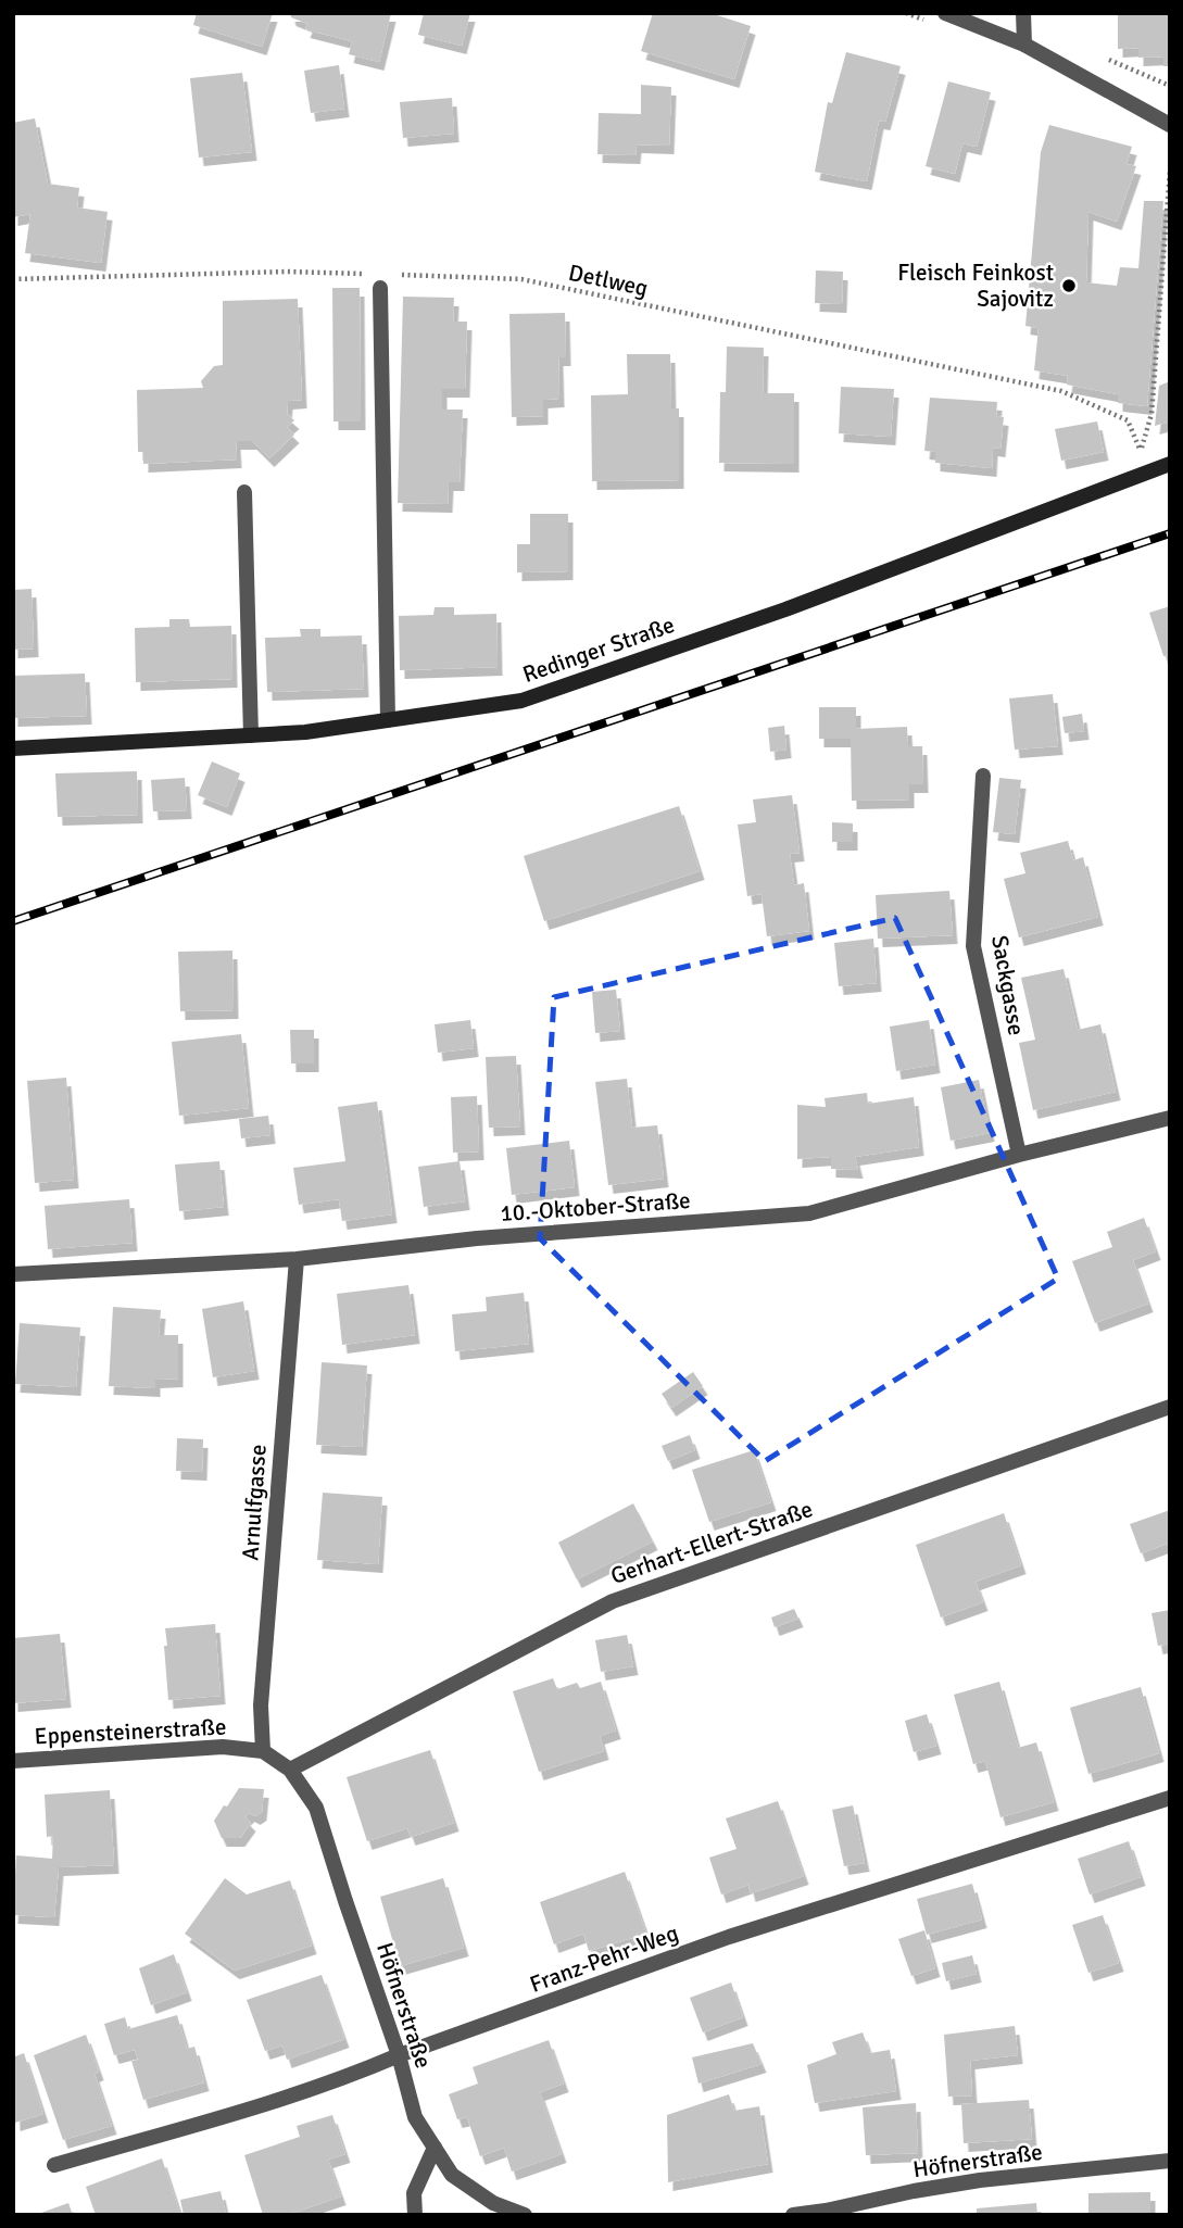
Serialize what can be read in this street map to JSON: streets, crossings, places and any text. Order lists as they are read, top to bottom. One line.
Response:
{"streets":{"main road":["Redinger Straße"],"street":["Sackgasse","10.-Oktober-Straße","Arnulfgasse","Gerhart-Ellert-Straße","Eppensteinerstraße","Franz-Pehr-Weg","Höfnerstraße"],"path":["Detlweg"]},"crossings":[["Sackgasse","10.-Oktober-Straße"],["10.-Oktober-Straße","Arnulfgasse"],["Arnulfgasse","Eppensteinerstraße"],["Gerhart-Ellert-Straße","Eppensteinerstraße"],["Gerhart-Ellert-Straße","Höfnerstraße"],["Eppensteinerstraße","Höfnerstraße"],["Franz-Pehr-Weg","Höfnerstraße"]],"places":["Fleisch Feinkost Sajovitz"]}
